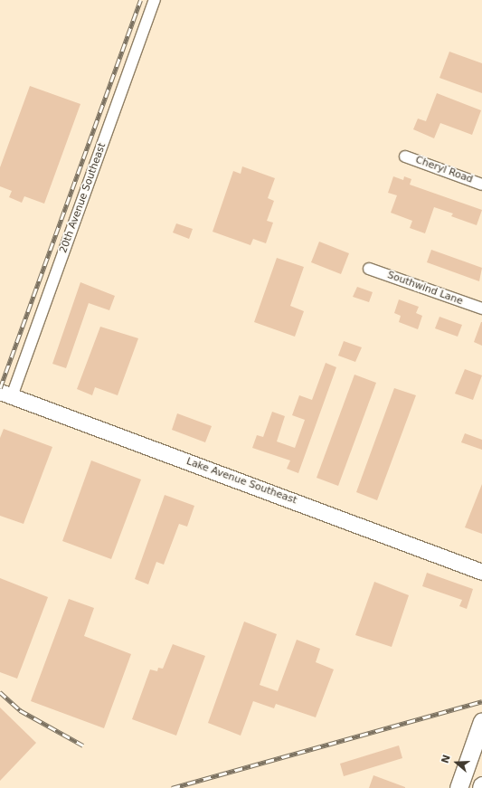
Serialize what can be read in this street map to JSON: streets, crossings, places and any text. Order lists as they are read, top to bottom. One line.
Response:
{"streets":{"street":["Cheryl Road","20th Avenue Southeast","Southwind Lane","Lake Avenue Southeast"]},"crossings":[["20th Avenue Southeast","Lake Avenue Southeast"]],"north":"left"}
